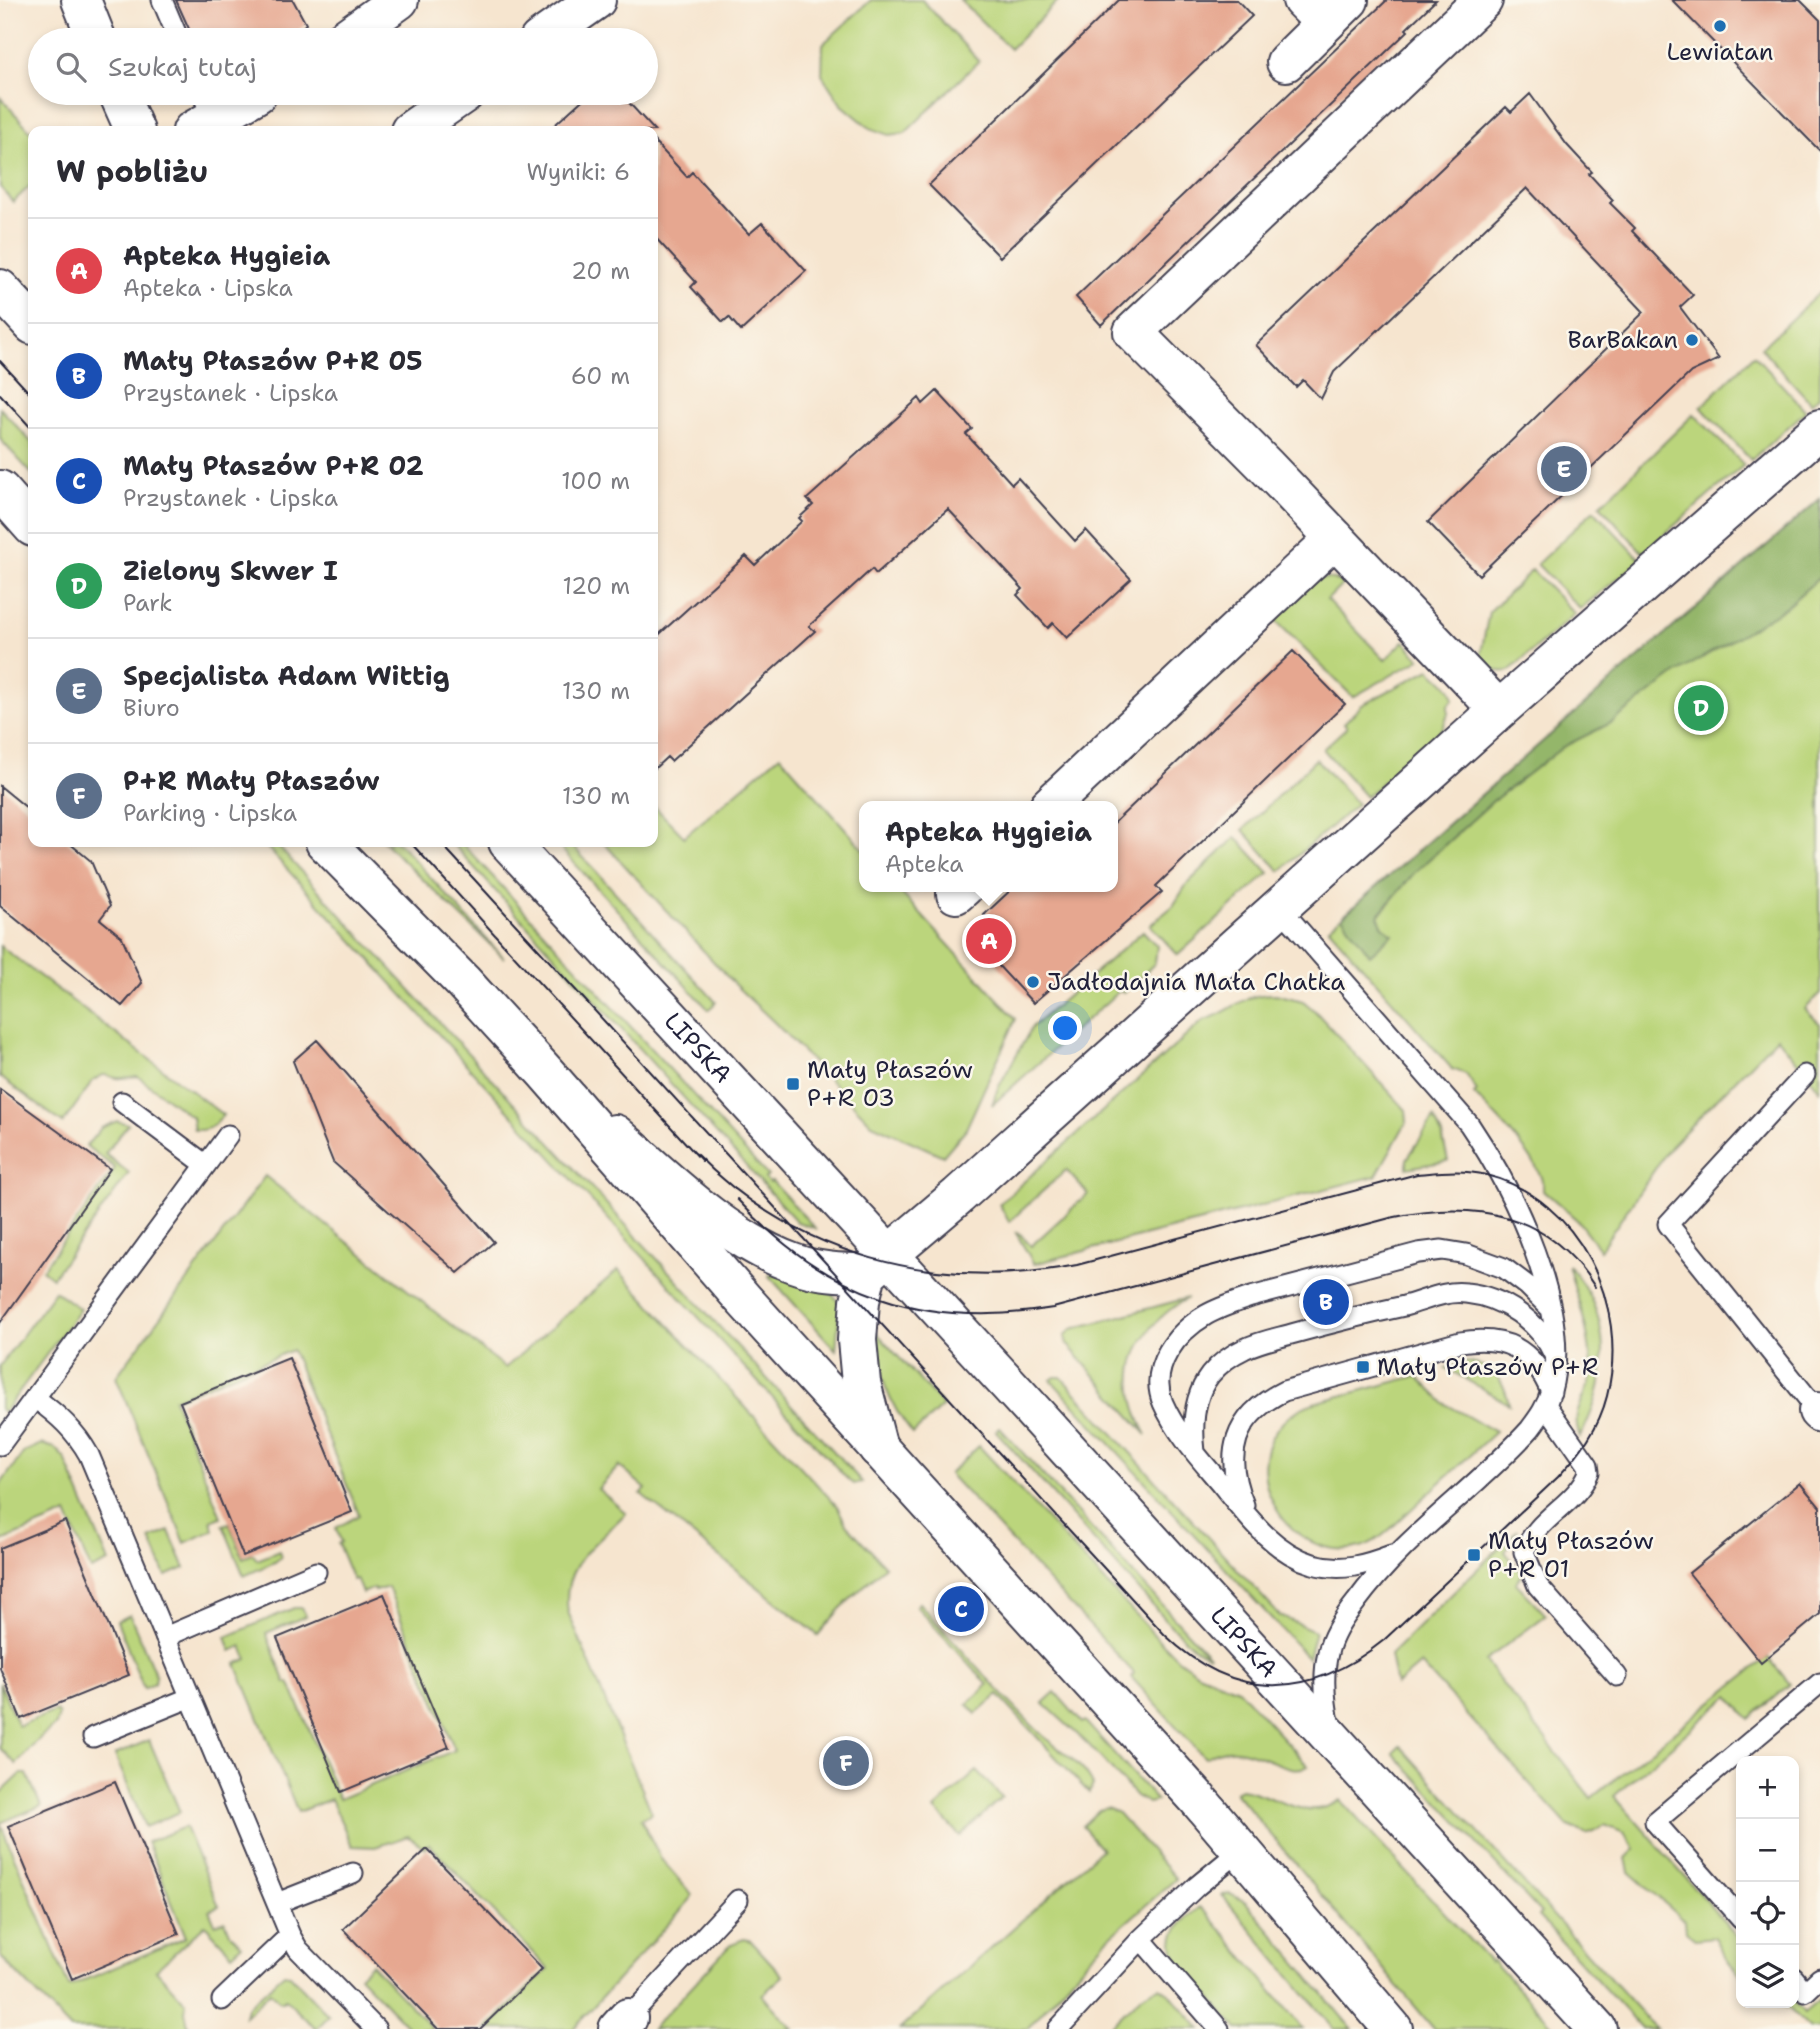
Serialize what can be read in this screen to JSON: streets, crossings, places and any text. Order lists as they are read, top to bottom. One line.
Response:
{"streets":{"street":["LIPSKA"]},"places":{"other":["Lewiatan","BarBakan","Jadłodajnia Mała Chatka"],"transit":["Mały Płaszów P+R 03","Mały Płaszów P+R","Mały Płaszów P+R 01"]},"page":{"search":"Szukaj tutaj","heading":["W pobliżu","Wyniki: 6"],"list":[{"mark":"A","name":"Apteka Hygieia","note":"Apteka · Lipska","value":"20 m"},{"mark":"B","name":"Mały Płaszów P+R 05","note":"Przystanek · Lipska","value":"60 m"},{"mark":"C","name":"Mały Płaszów P+R 02","note":"Przystanek · Lipska","value":"100 m"},{"mark":"D","name":"Zielony Skwer I","note":"Park","value":"120 m"},{"mark":"E","name":"Specjalista Adam Wittig","note":"Biuro","value":"130 m"},{"mark":"F","name":"P+R Mały Płaszów","note":"Parking · Lipska","value":"130 m"}],"pins":["E","D","A","B","C","F"],"popup":["Apteka Hygieia","Apteka"],"map_buttons":["+","−"]}}
